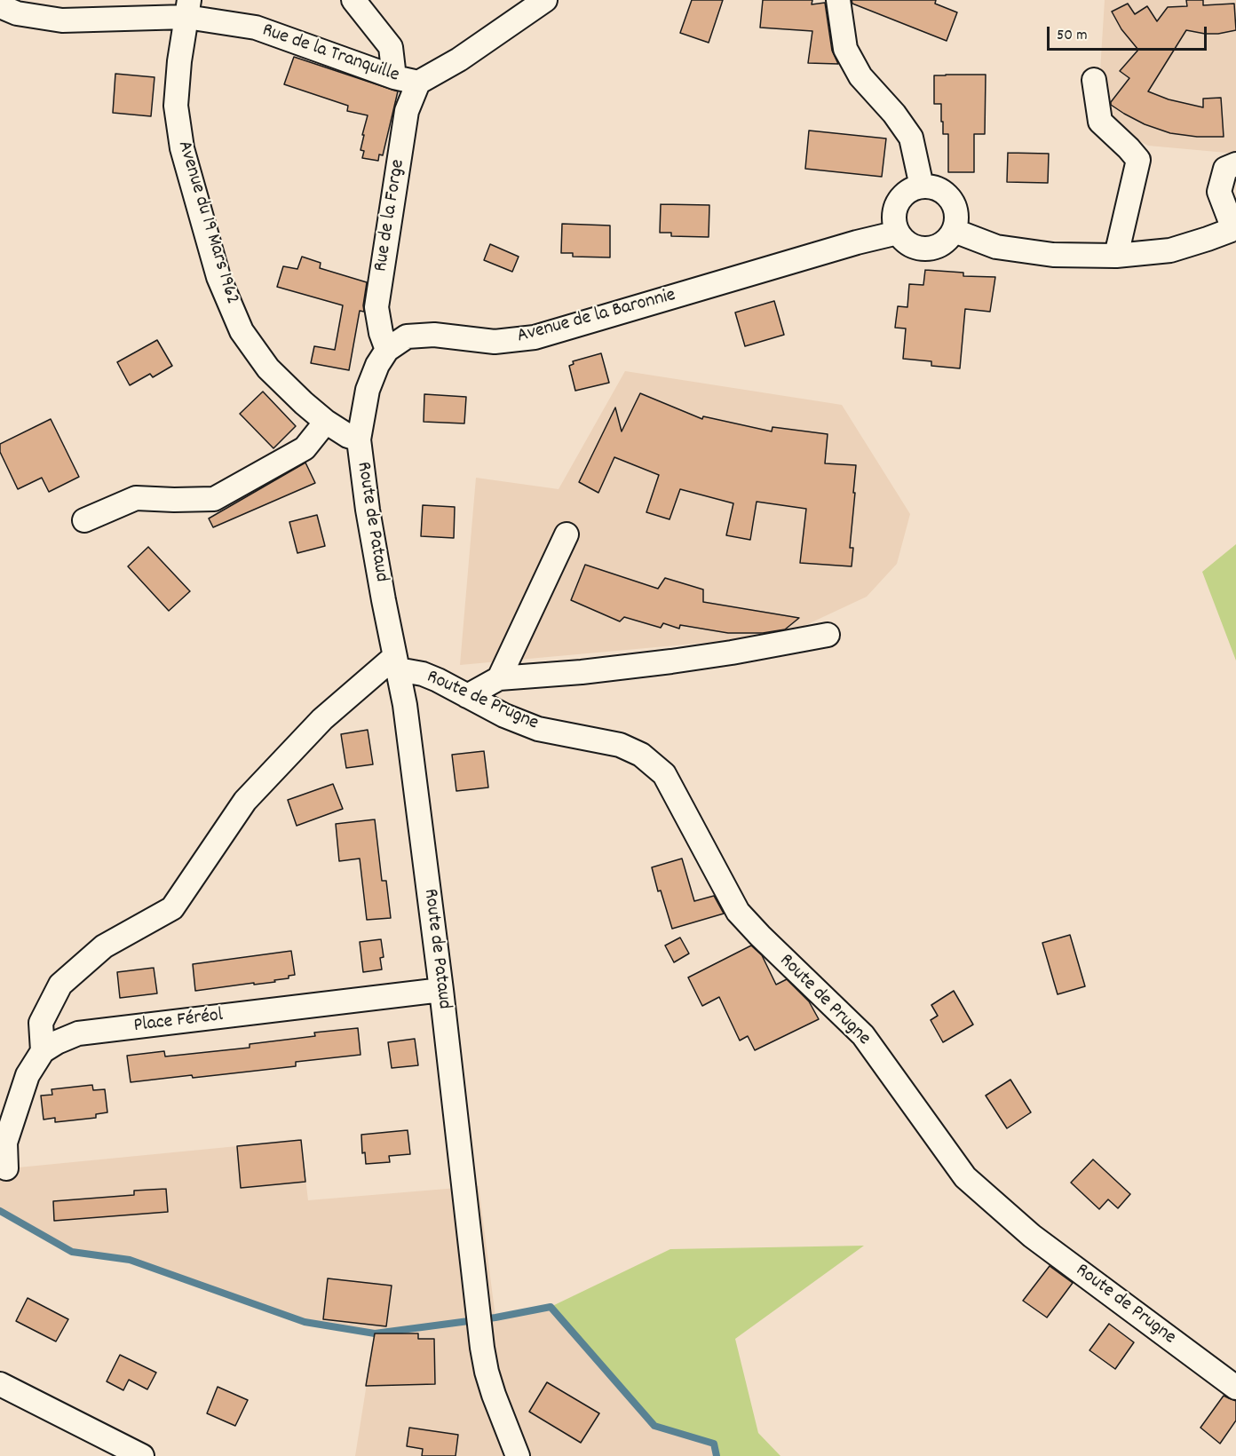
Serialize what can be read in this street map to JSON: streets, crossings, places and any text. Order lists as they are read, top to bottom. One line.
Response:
{"streets":{"street":["Rue de la Tranquille","Rue de la Forge","Avenue du 19 Mars 1962","Avenue de la Baronnie","Route de Pataud","Route de Prugne","Place Féréol"]},"crossings":[["Rue de la Tranquille","Rue de la Forge"],["Rue de la Tranquille","Avenue du 19 Mars 1962"],["Rue de la Forge","Avenue de la Baronnie"],["Avenue du 19 Mars 1962","Avenue de la Baronnie"],["Avenue du 19 Mars 1962","Route de Pataud"],["Avenue de la Baronnie","Route de Pataud"],["Route de Pataud","Route de Prugne"],["Route de Pataud","Place Féréol"]],"scale_bar":"50 m"}
